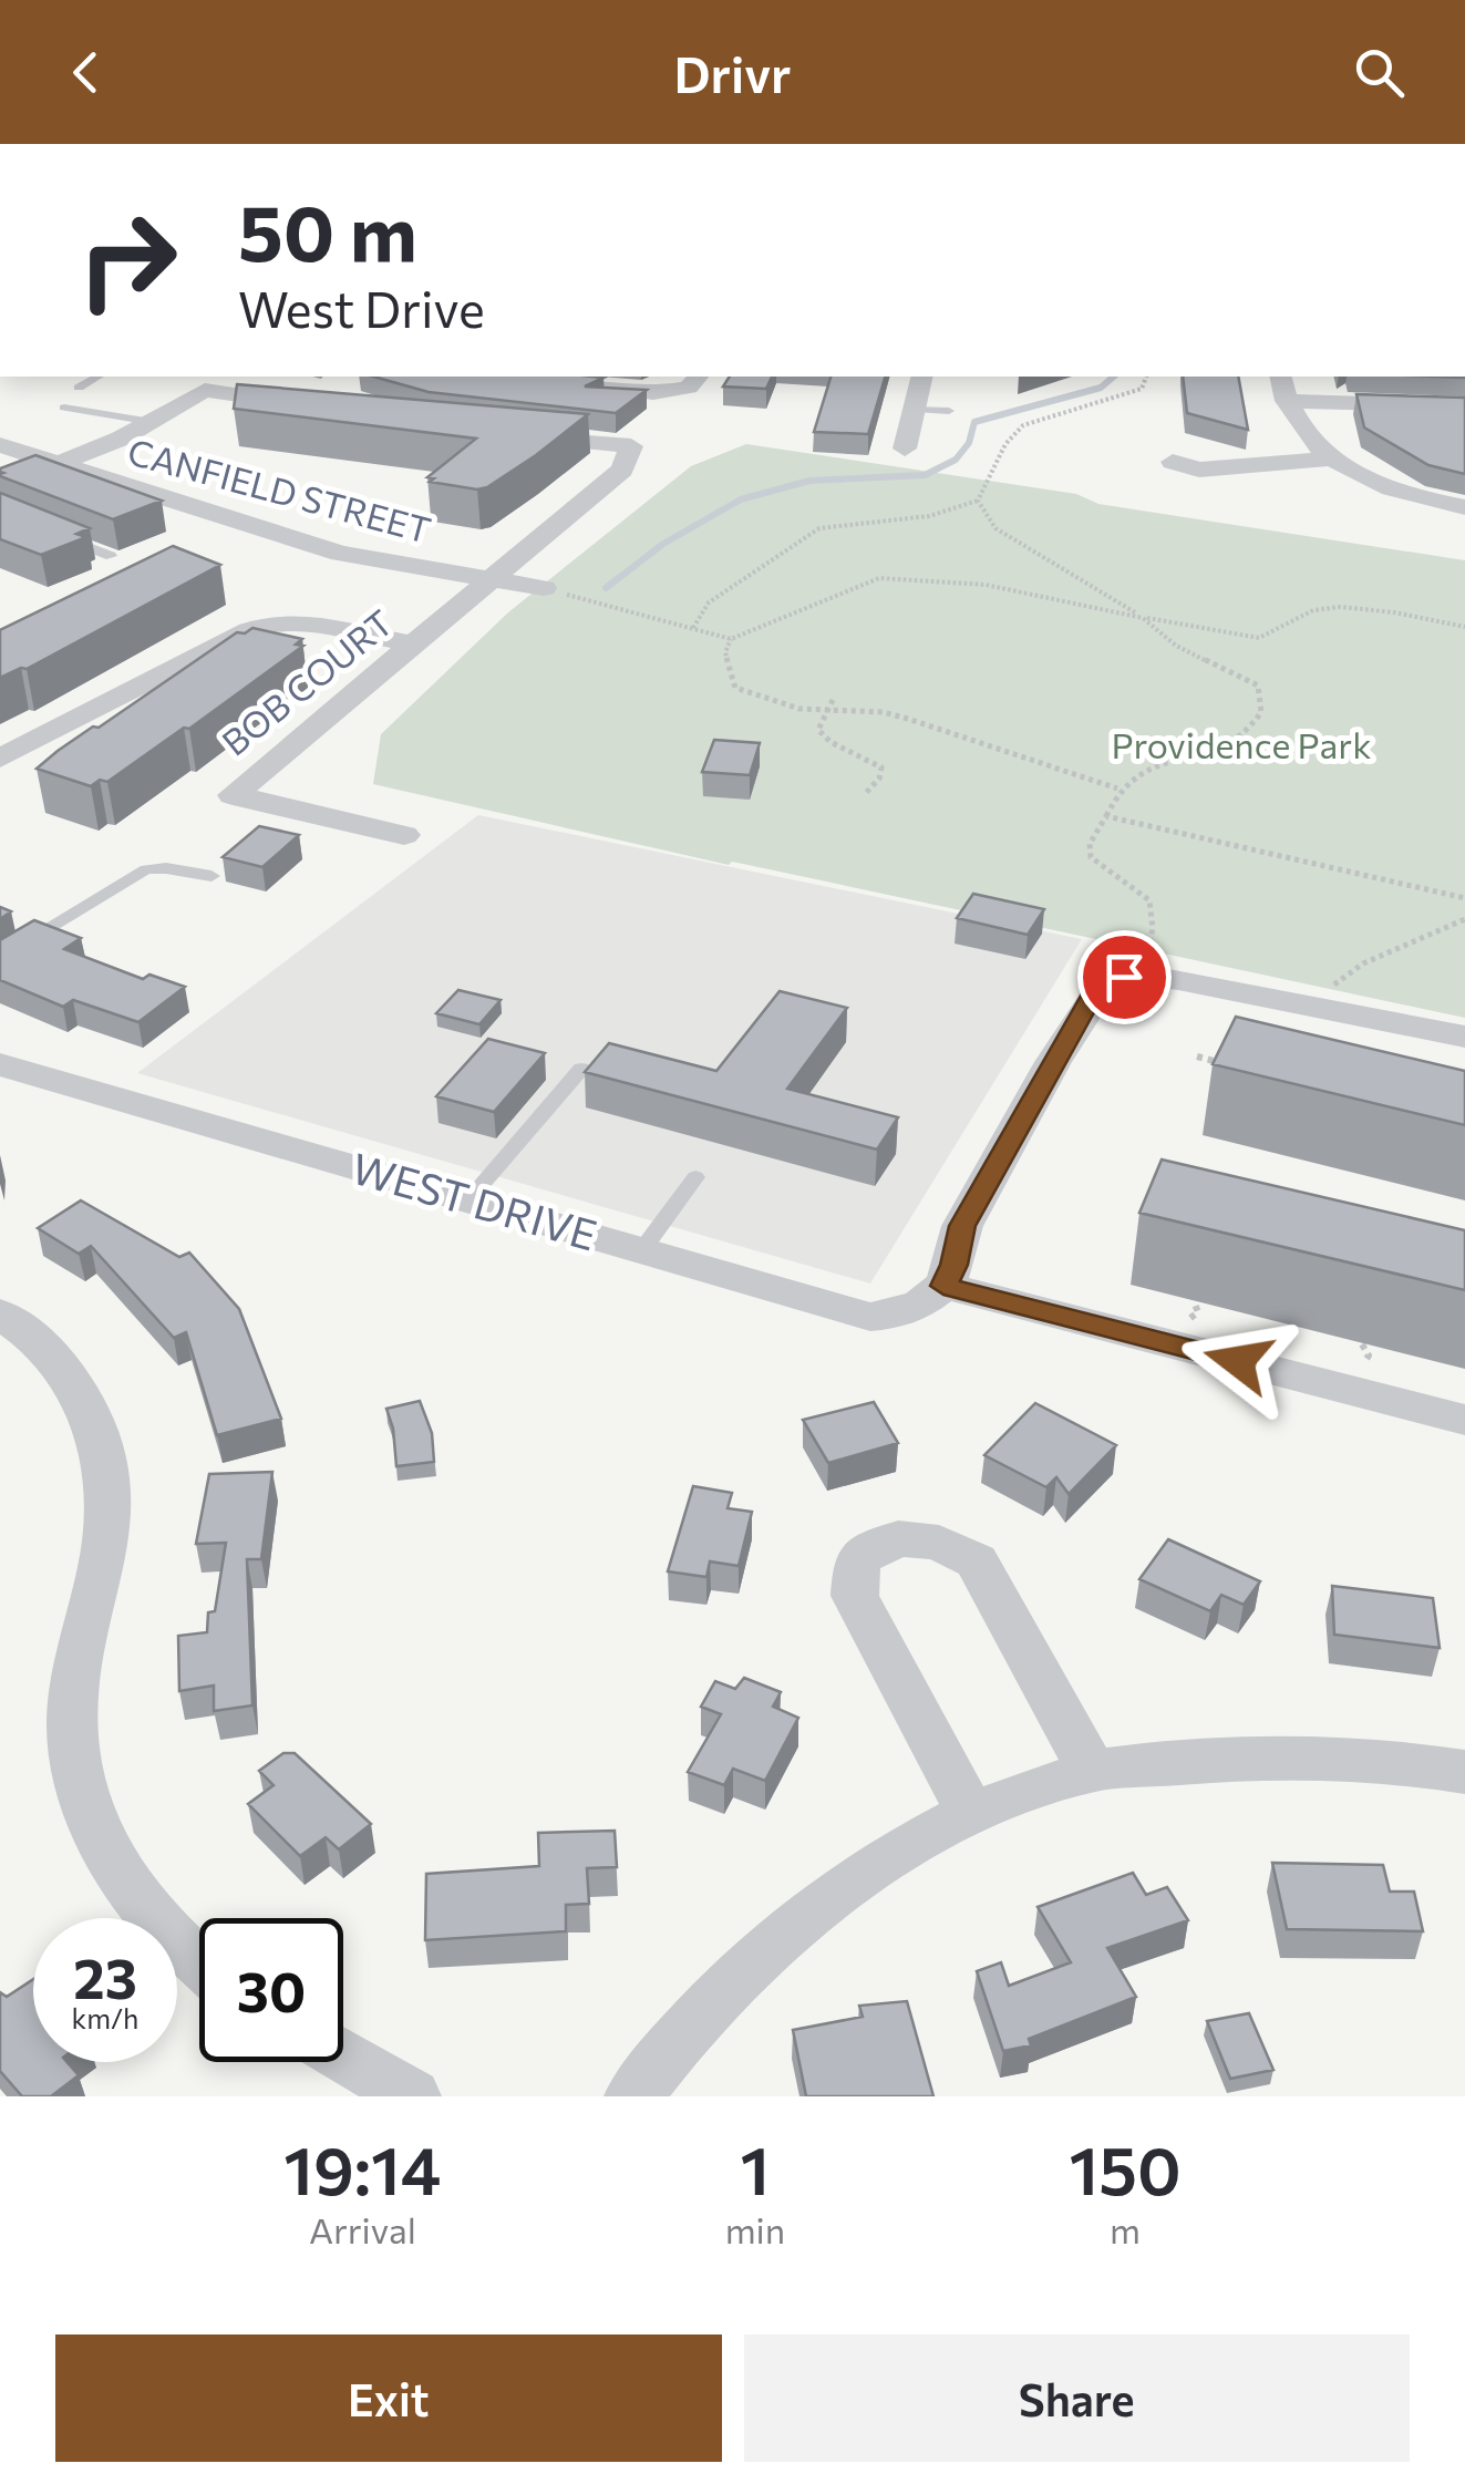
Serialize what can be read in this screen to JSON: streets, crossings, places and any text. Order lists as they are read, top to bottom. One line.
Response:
{"streets":{"street":["CANFIELD STREET","BOB COURT","WEST DRIVE"]},"crossings":[["CANFIELD STREET","BOB COURT"]],"parks":["Providence Park"],"page":{"header":"Drivr","turn":["50 m","West Drive"],"speed":"23 km/h","limit":"30","eta":["19:14","Arrival","1","min","150","m"],"buttons":["Exit","Share"]}}
